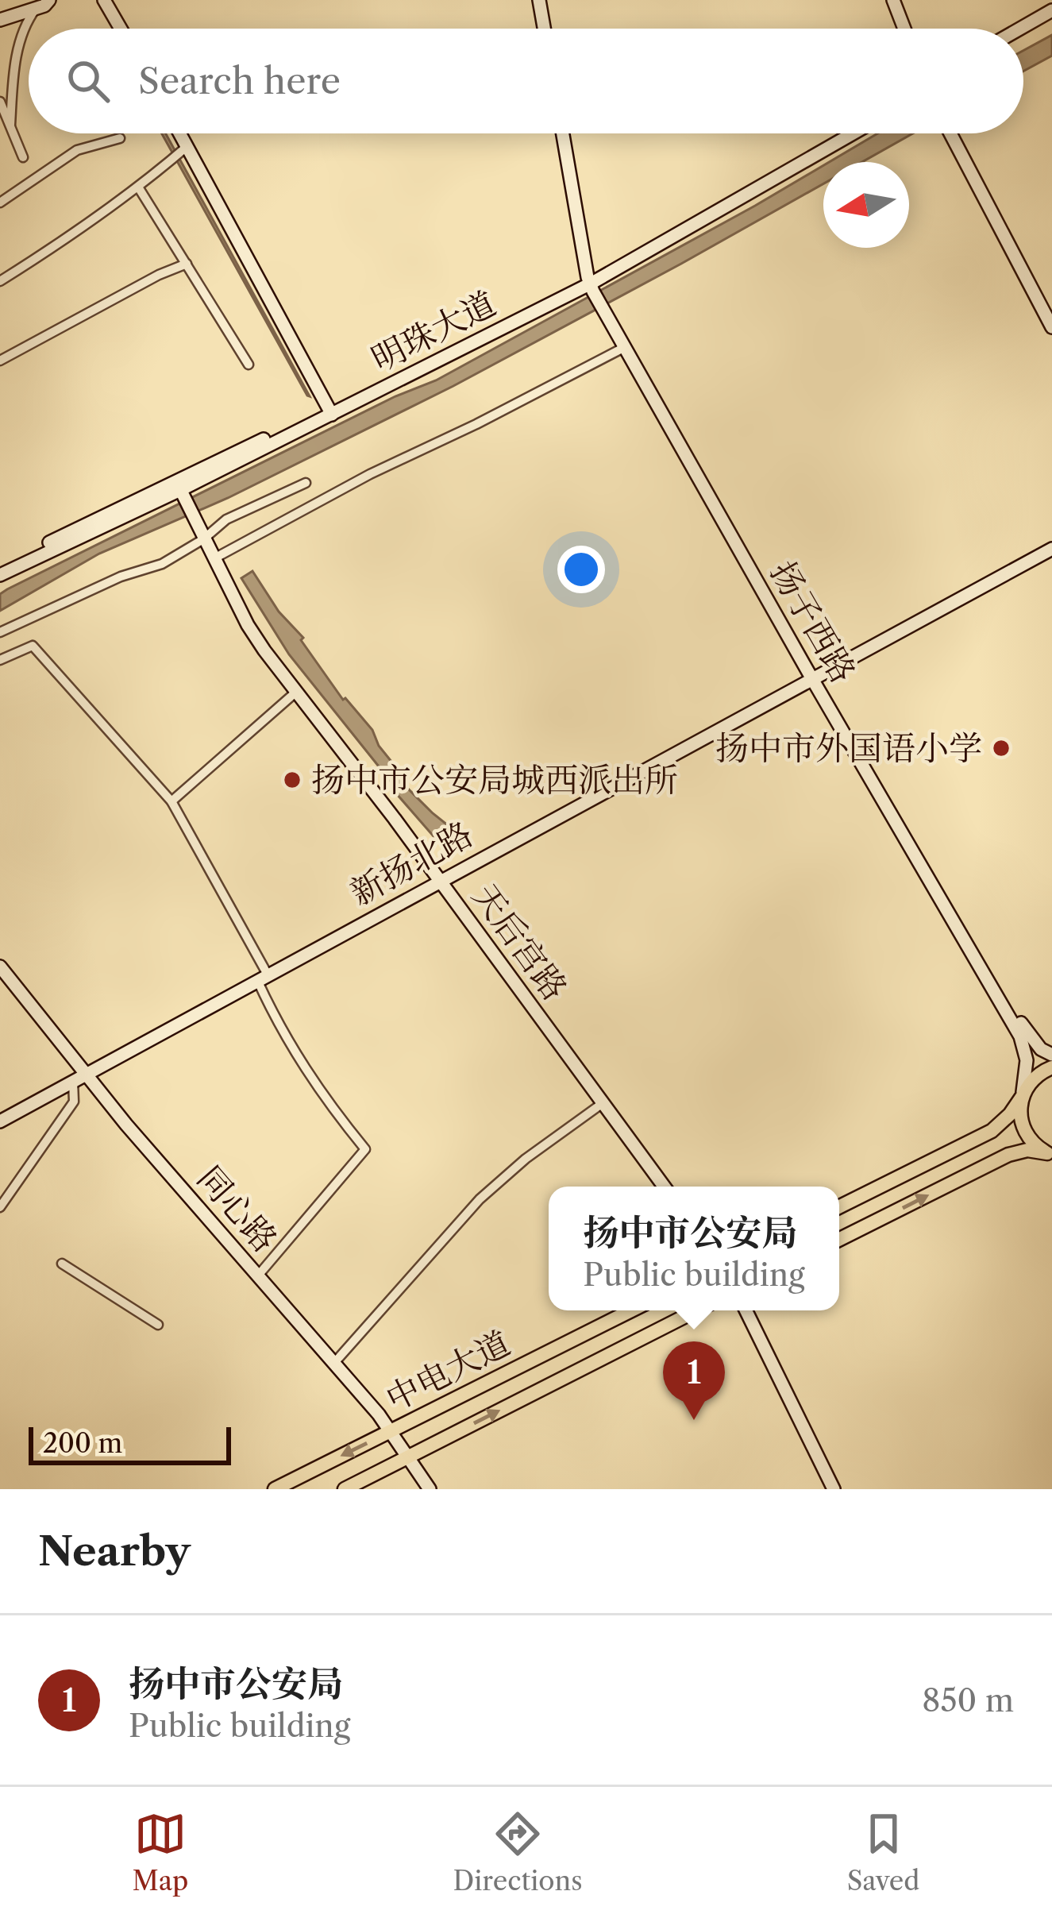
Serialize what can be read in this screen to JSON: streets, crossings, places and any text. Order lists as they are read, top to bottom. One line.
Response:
{"streets":{"main road":["明珠大道","扬子西路","新扬北路","天后宫路","同心路","中电大道"]},"crossings":[["明珠大道","扬子西路"],["明珠大道","天后宫路"],["扬子西路","新扬北路"],["新扬北路","天后宫路"],["新扬北路","同心路"],["同心路","中电大道"]],"places":["扬中市外国语小学","扬中市公安局城西派出所"],"scale_bar":"200 m","north":"left","page":{"search":"Search here","popup":["扬中市公安局","Public building"],"pins":"1","scale":"200 m","heading":"Nearby","list":[{"mark":"1","name":"扬中市公安局","note":"Public building","value":"850 m"}],"nav":["Map","Directions","Saved"]}}
